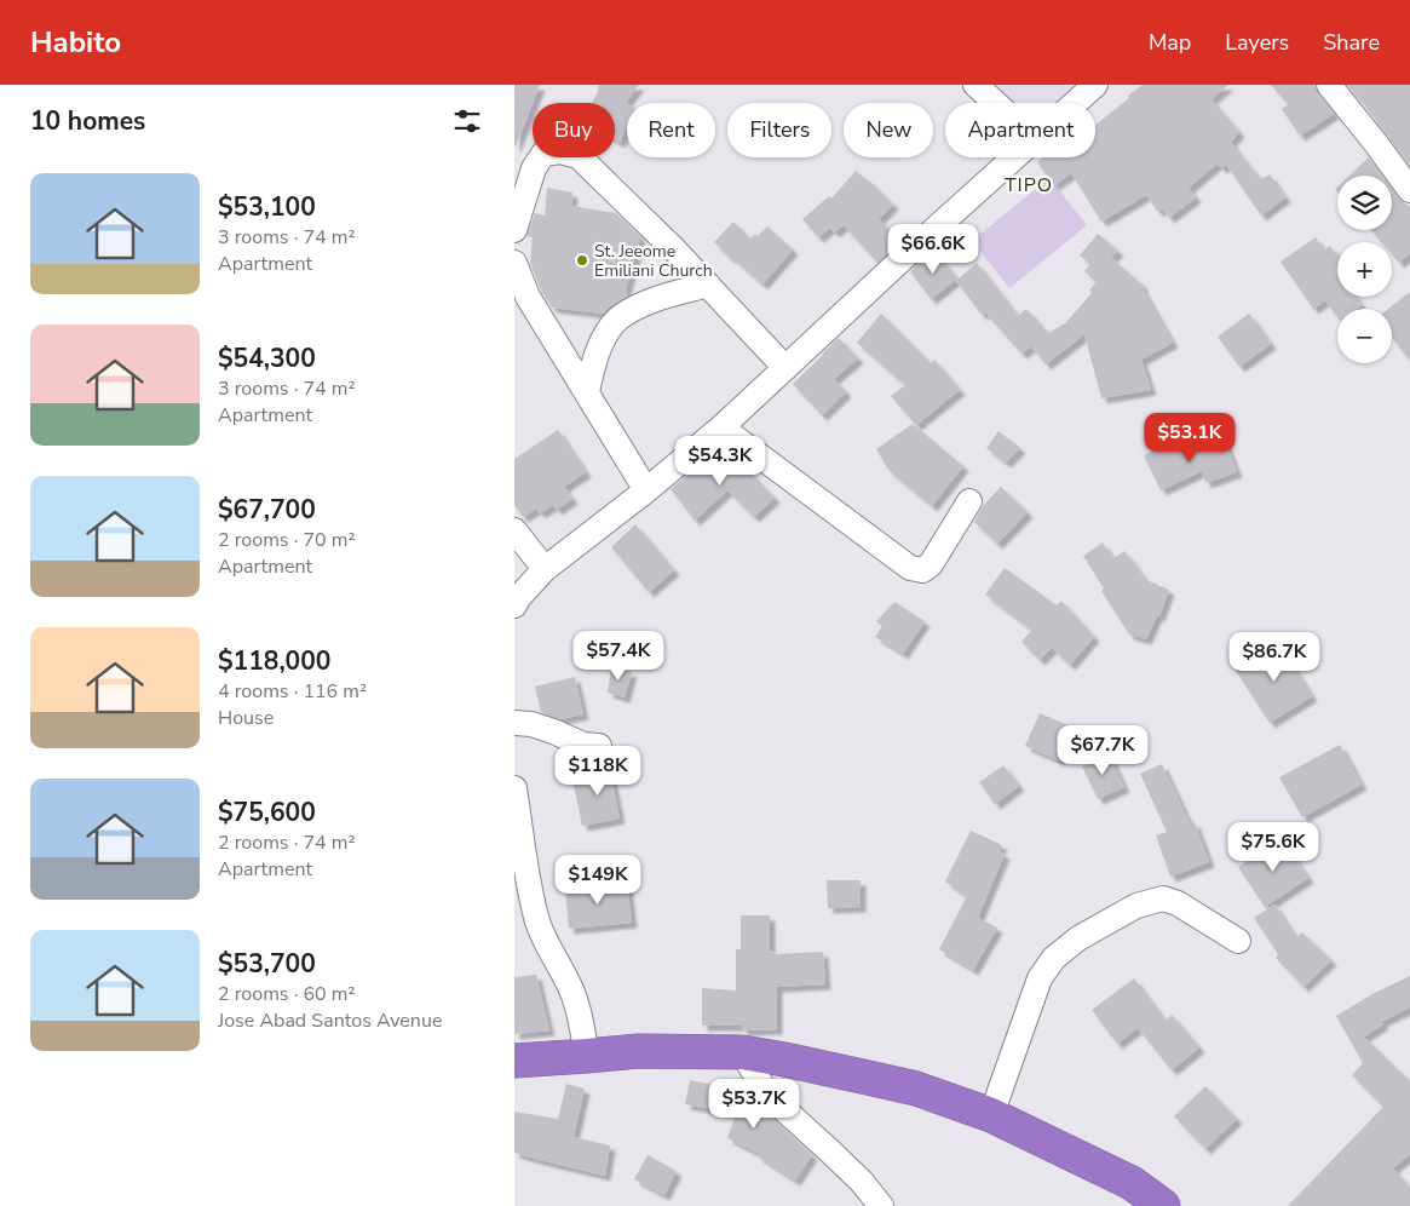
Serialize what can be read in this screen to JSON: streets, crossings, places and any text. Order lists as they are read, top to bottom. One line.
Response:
{"districts":["TIPO"],"places":["St. Jeeome Emiliani Church"],"page":{"header":"Habito","nav":["Map","Layers","Share"],"heading":"10 homes","chip":["Buy","Rent","Filters","New","Apartment"],"list":[{"name":"$53,100","note":"3 rooms · 74 m² · Apartment"},{"name":"$54,300","note":"3 rooms · 74 m² · Apartment"},{"name":"$67,700","note":"2 rooms · 70 m² · Apartment"},{"name":"$118,000","note":"4 rooms · 116 m² · House"},{"name":"$75,600","note":"2 rooms · 74 m² · Apartment"},{"name":"$53,700","note":"2 rooms · 60 m² · Jose Abad Santos Avenue"}],"map_buttons":["+","−"],"price":["$66.6K","$53.1K","$54.3K","$57.4K","$86.7K","$67.7K","$118K","$75.6K","$149K","$53.7K"]}}
